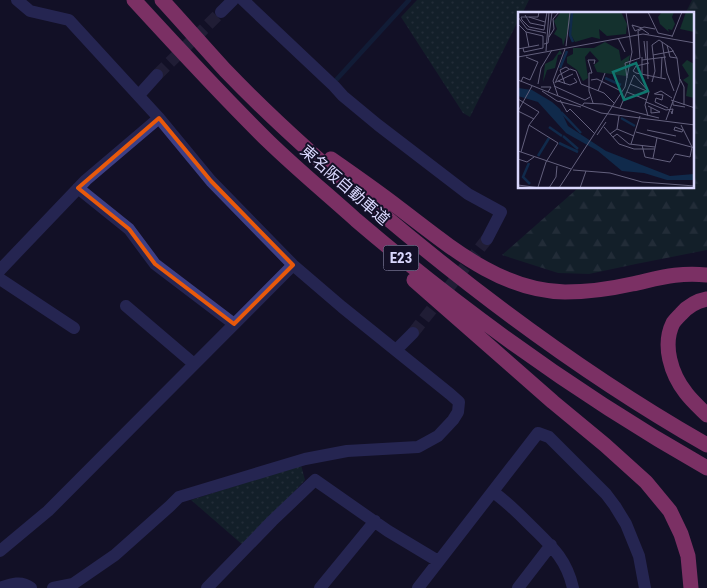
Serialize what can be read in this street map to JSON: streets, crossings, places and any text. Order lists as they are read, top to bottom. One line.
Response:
{"streets":{"highway":["東名阪自動車道","E23"]}}
